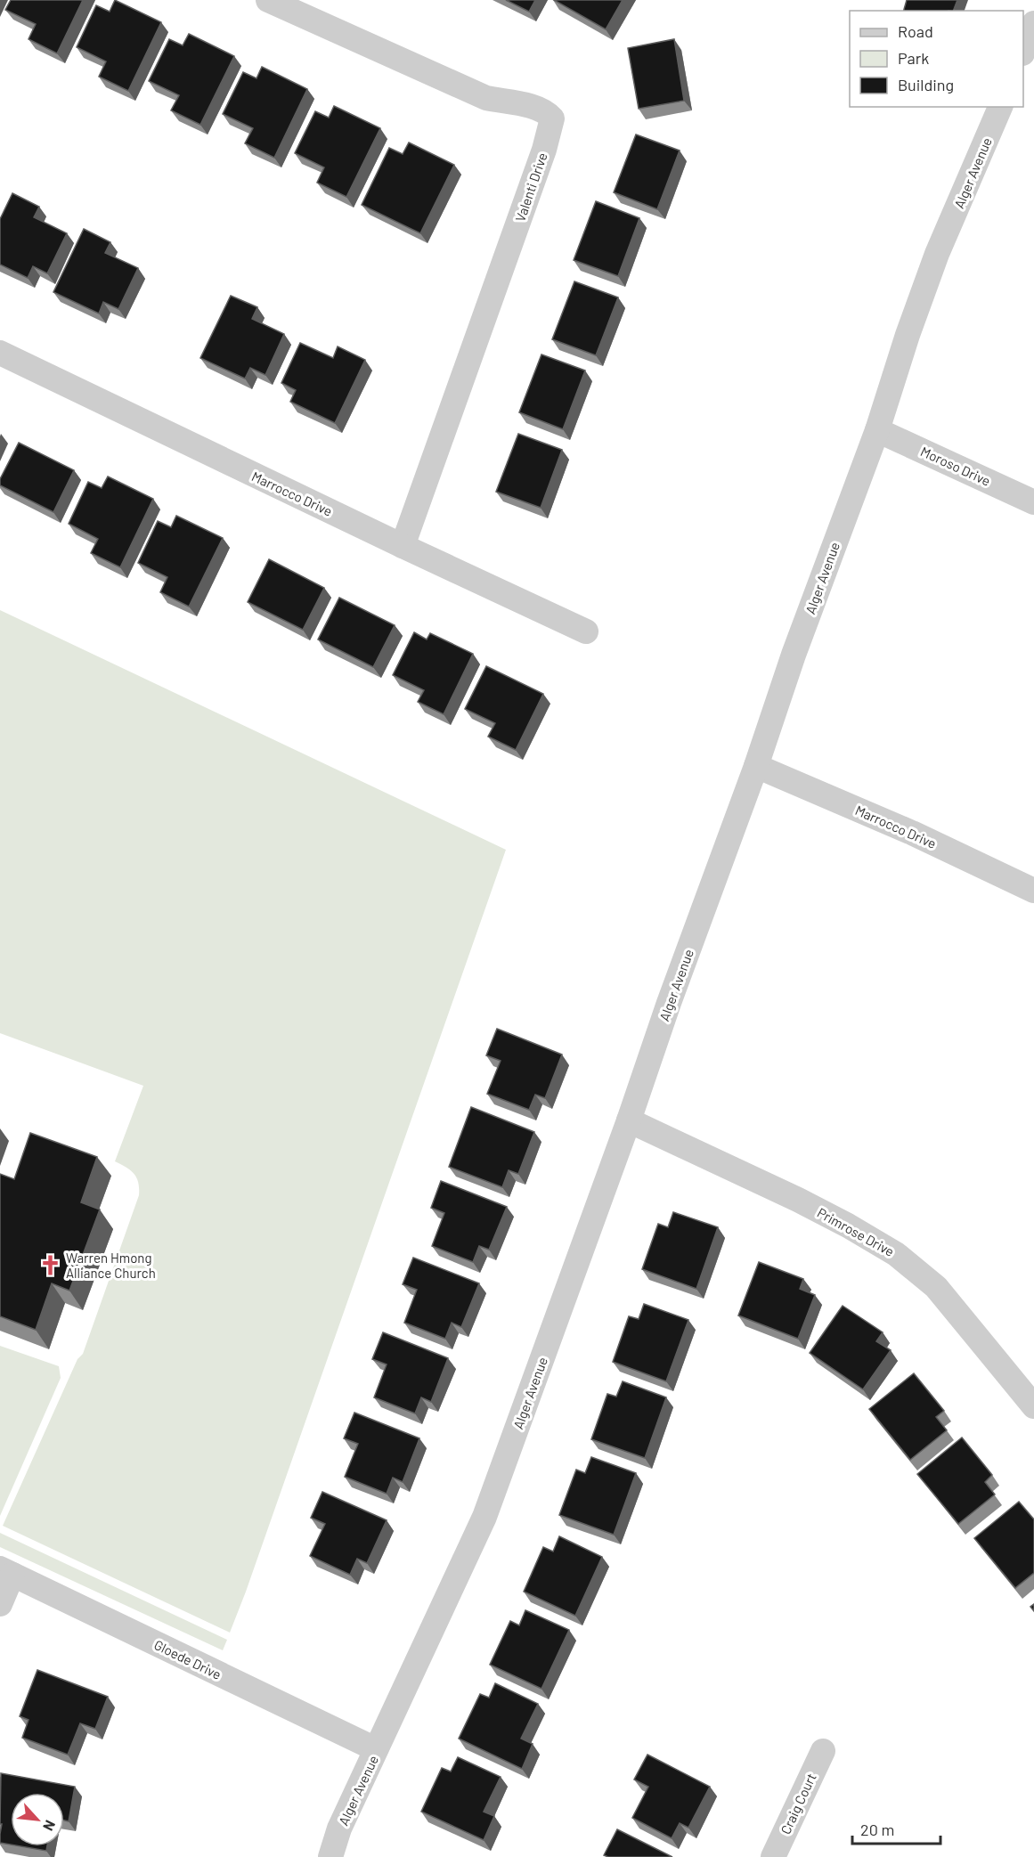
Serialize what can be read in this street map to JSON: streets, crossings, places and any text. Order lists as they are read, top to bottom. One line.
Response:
{"streets":{"street":["Alger Avenue","Valenti Drive","Moroso Drive","Marrocco Drive","Primrose Drive","Gloede Drive","Craig Court"]},"crossings":[["Alger Avenue","Moroso Drive"],["Alger Avenue","Marrocco Drive"],["Alger Avenue","Primrose Drive"],["Alger Avenue","Gloede Drive"],["Valenti Drive","Marrocco Drive"]],"places":{"church":["Warren Hmong Alliance Church"]},"legend":["Road","Park","Building"],"scale_bar":"20 m","north":"bottom right"}
